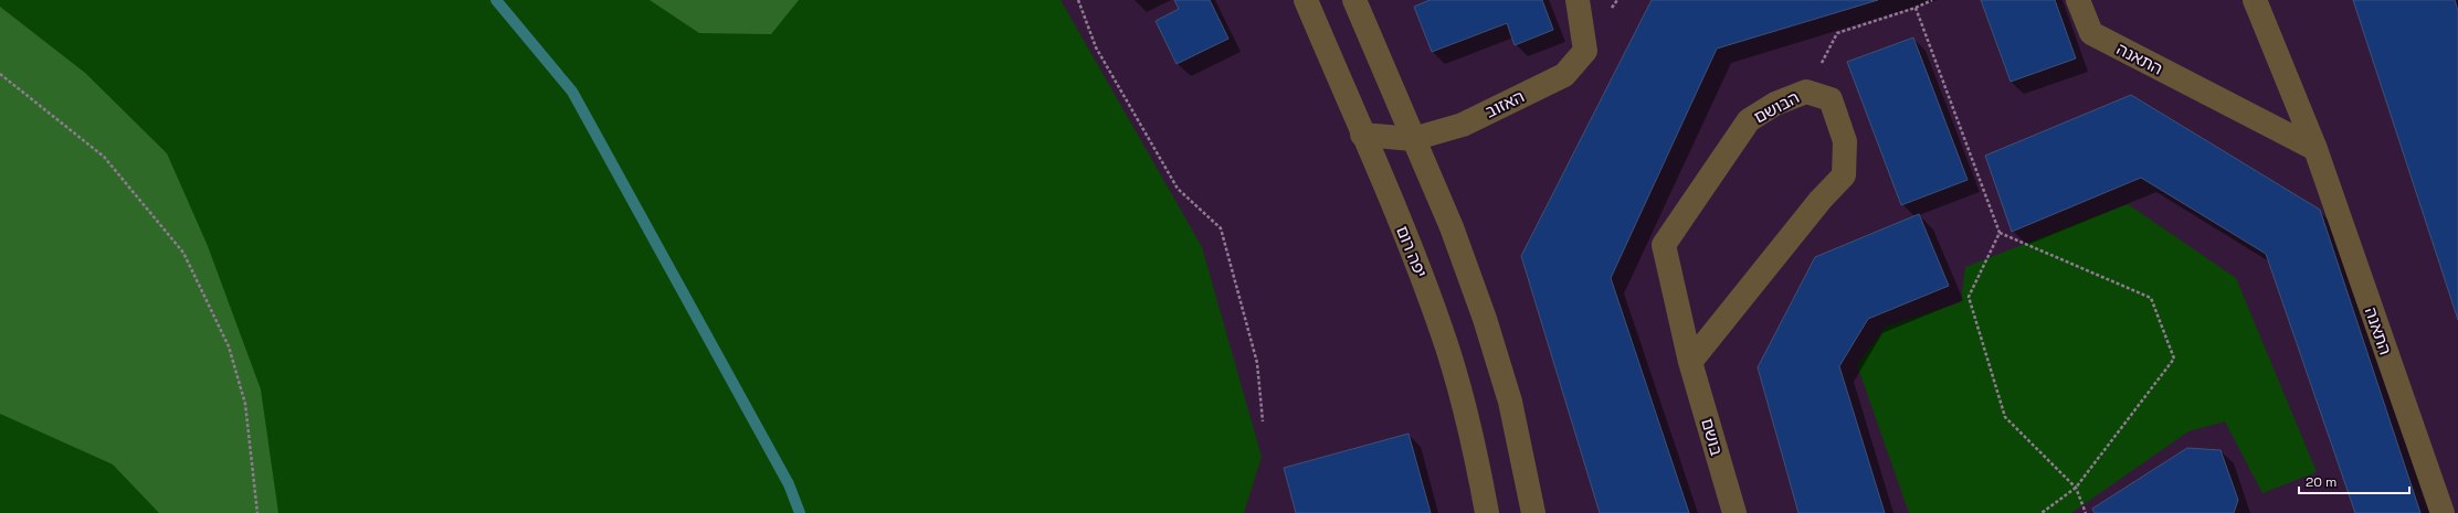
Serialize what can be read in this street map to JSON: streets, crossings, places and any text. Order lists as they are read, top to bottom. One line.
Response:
{"streets":{"street":["התאנה","האזוב","הבושם","יפה רום","בושם"]},"crossings":[["האזוב","יפה רום"],["הבושם","בושם"]],"scale_bar":"20 m"}
